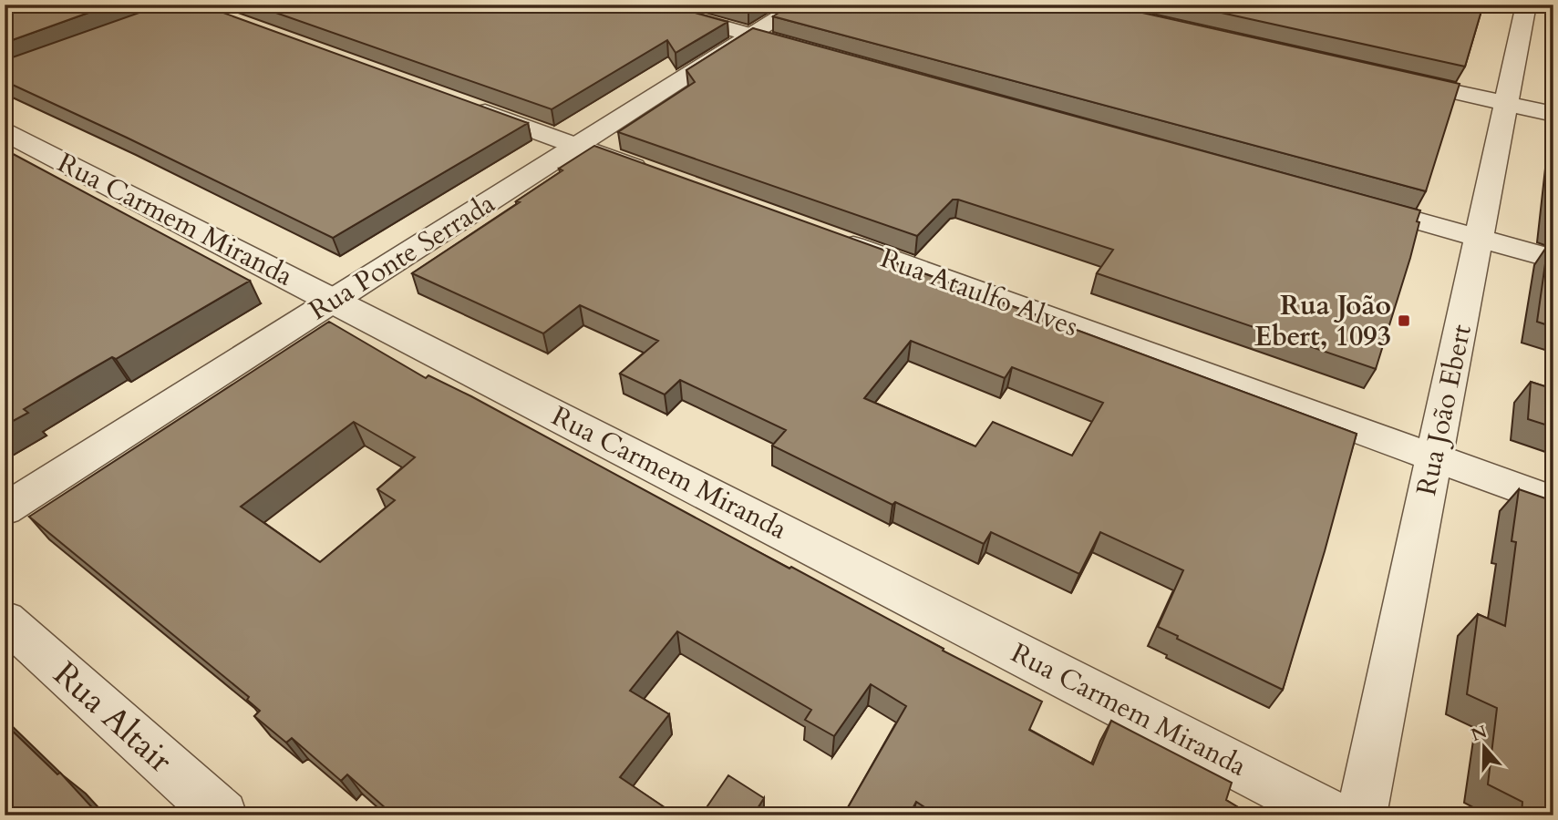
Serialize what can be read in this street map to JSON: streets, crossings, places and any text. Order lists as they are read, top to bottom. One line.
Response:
{"streets":{"street":["Rua Carmem Miranda","Rua Ponte Serrada","Rua Ataulfo Alves","Rua João Ebert","Rua Altair"]},"crossings":[["Rua Carmem Miranda","Rua Ponte Serrada"],["Rua Ataulfo Alves","Rua João Ebert"]],"places":{"transit":["Rua João Ebert, 1093"]},"north":"top"}
